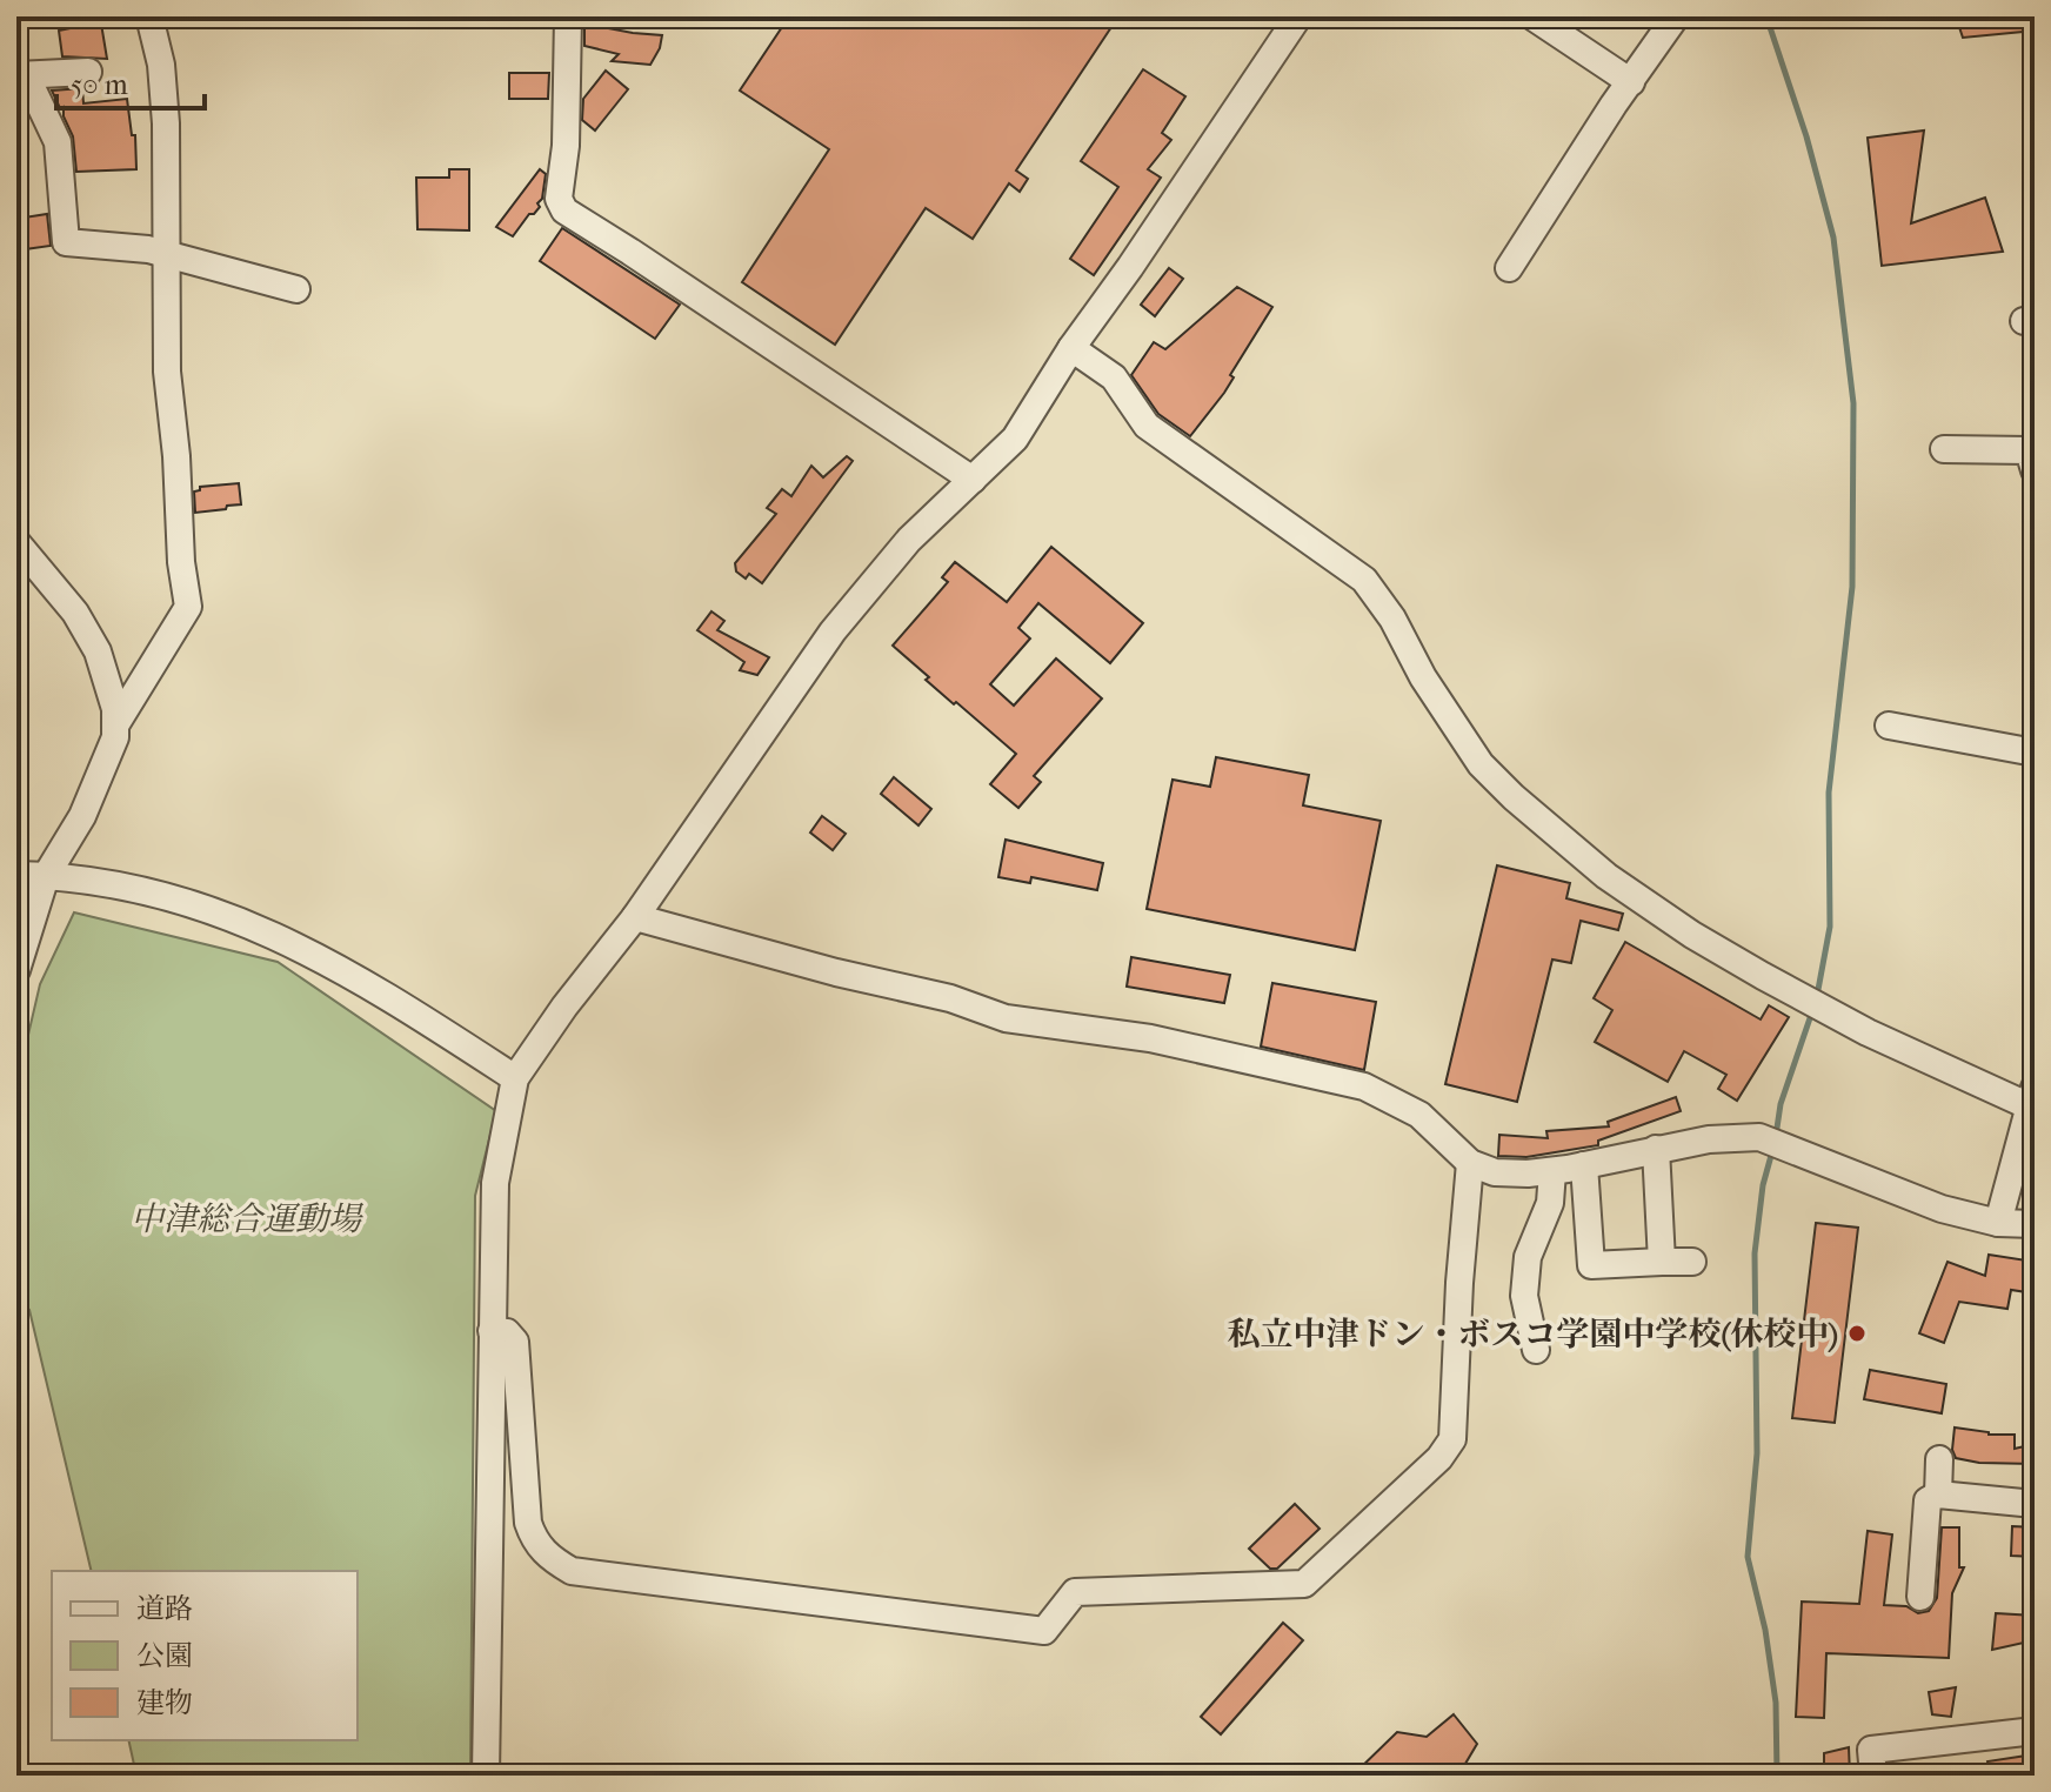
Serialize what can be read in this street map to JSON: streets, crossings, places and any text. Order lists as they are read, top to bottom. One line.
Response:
{"parks":["中津総合運動場"],"places":["私立中津ドン・ボスコ学園中学校(休校中)"],"legend":["道路","公園","建物"],"scale_bar":"50 m"}
